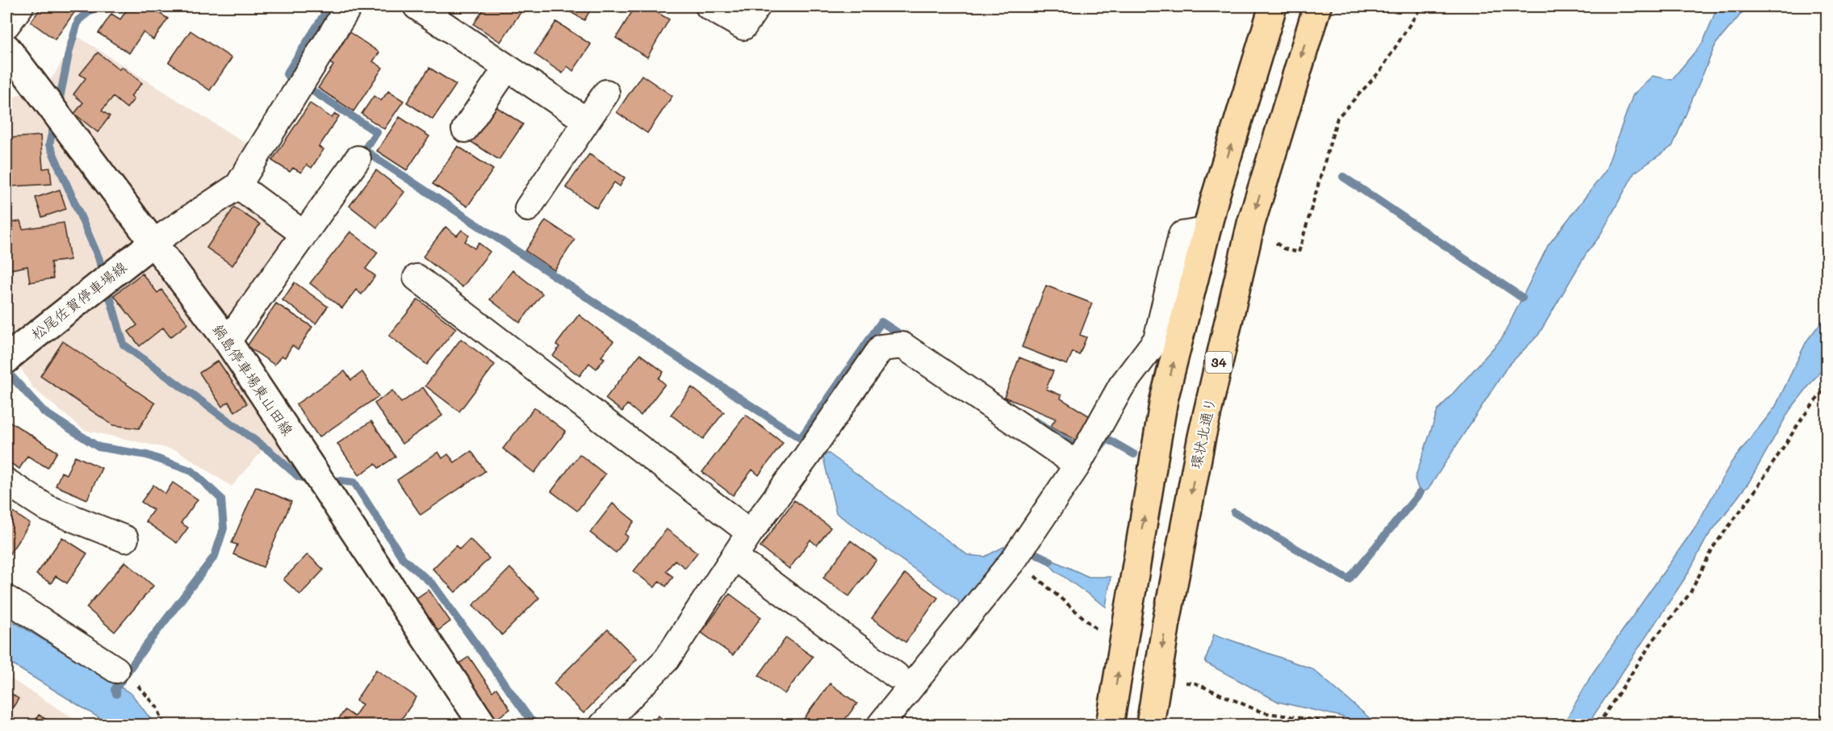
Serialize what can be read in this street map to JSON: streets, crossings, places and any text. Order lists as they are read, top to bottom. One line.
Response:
{"streets":{"highway":["34","環状北通り"],"main road":["松尾佐賀停車場線","鍋島停車場東山田線"]},"crossings":[["松尾佐賀停車場線","鍋島停車場東山田線"]]}
